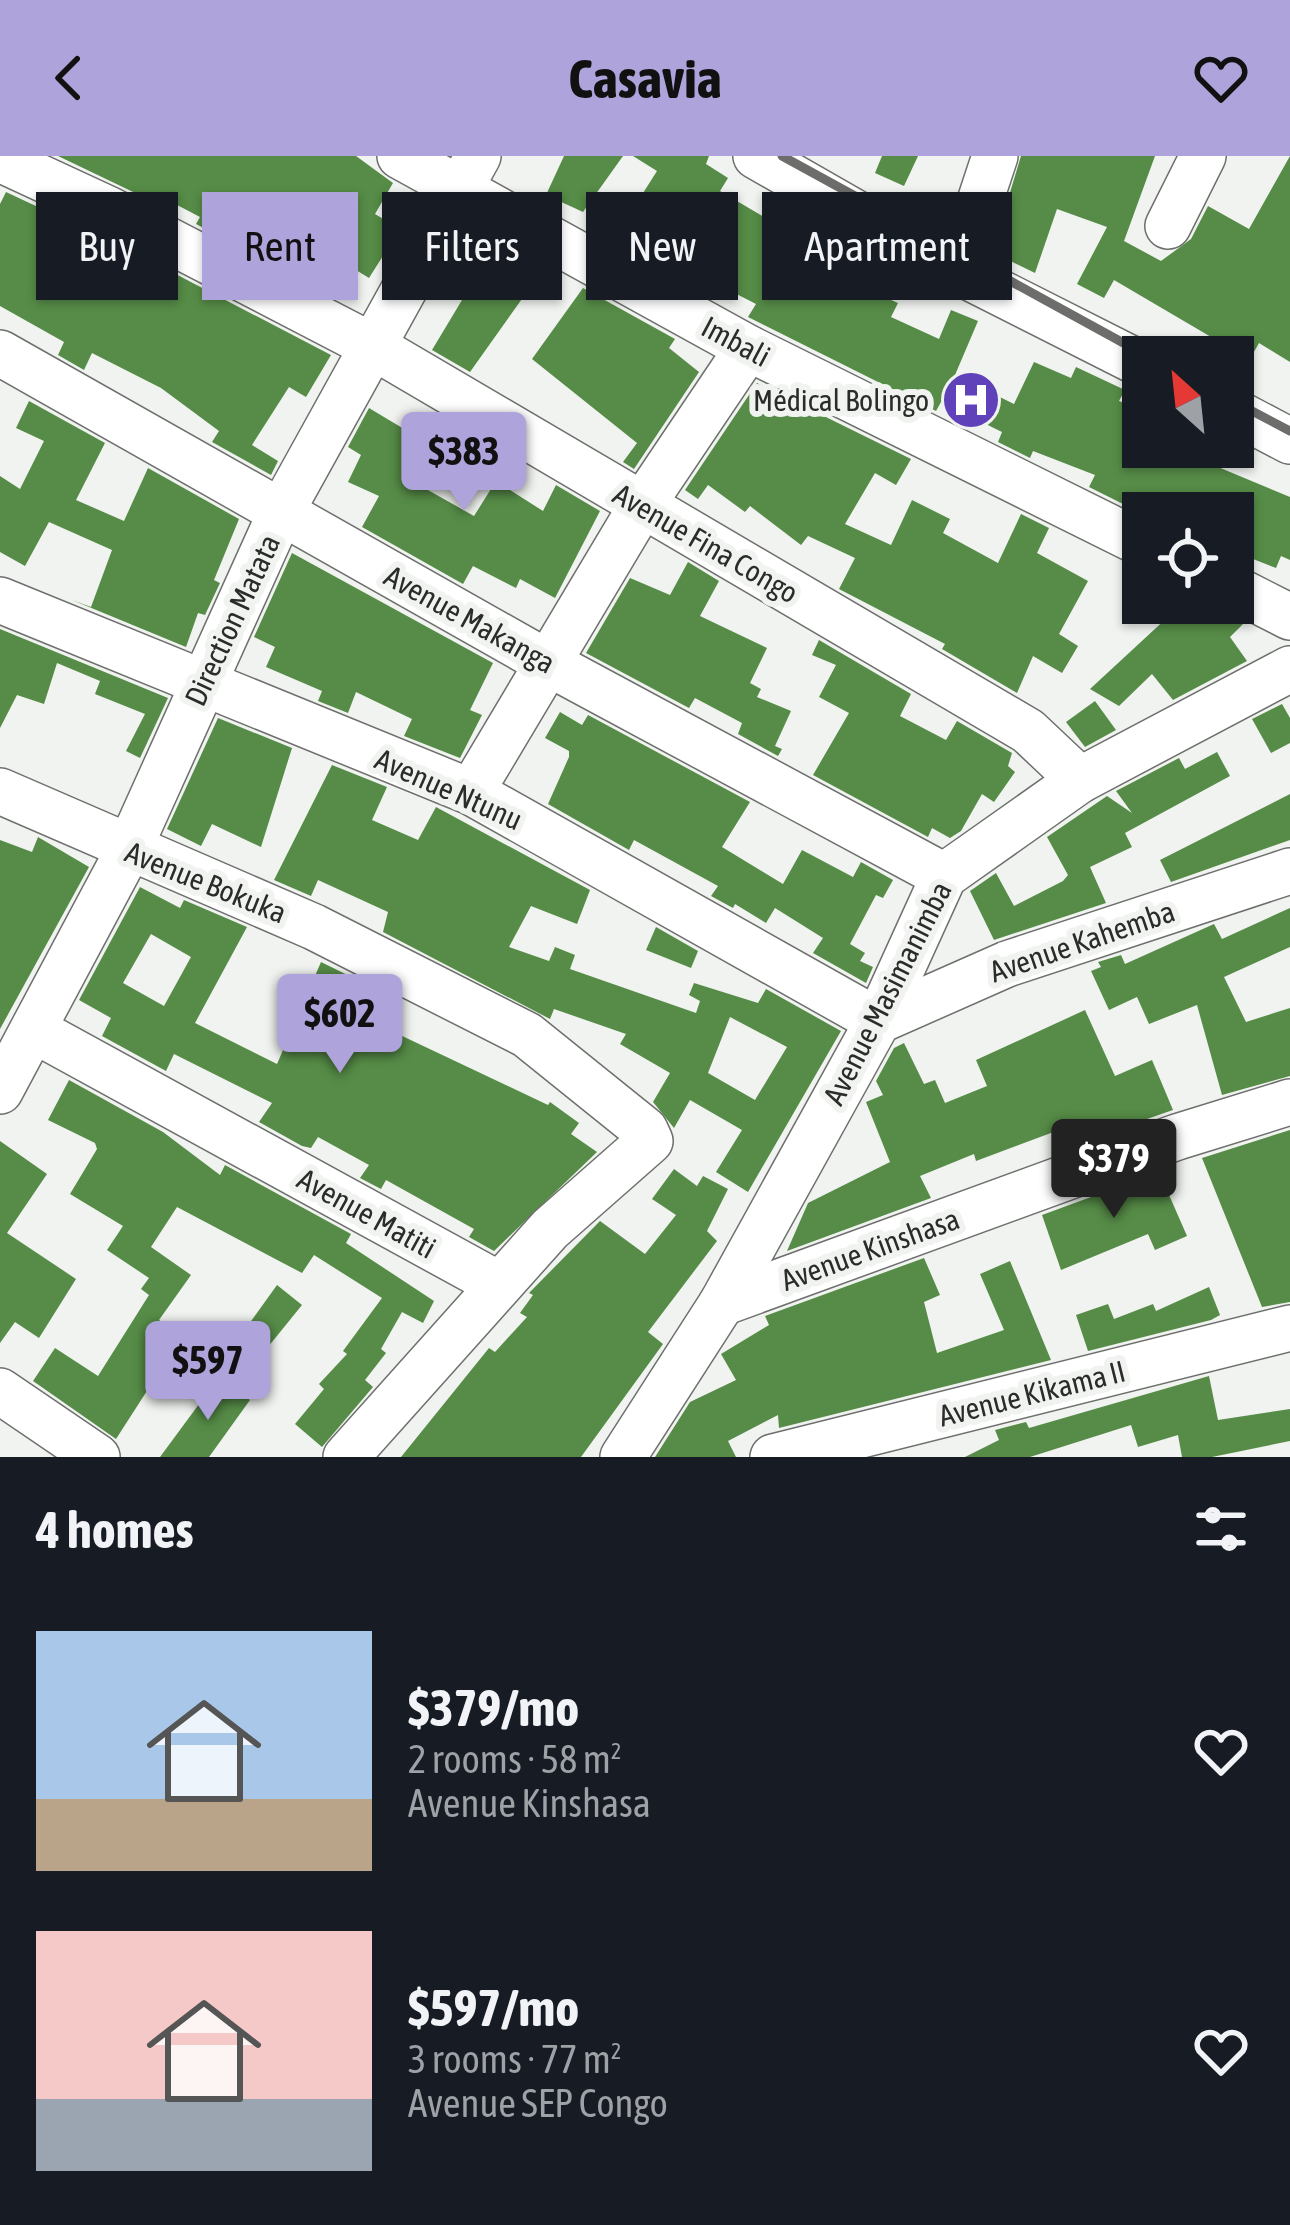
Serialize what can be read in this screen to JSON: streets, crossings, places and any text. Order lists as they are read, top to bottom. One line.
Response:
{"streets":{"street":["Imbali","Avenue Fina Congo","Avenue Makanga","Direction Matata","Avenue Ntunu","Avenue Bokuka","Avenue Kahemba","Avenue Masimanimba","Avenue Matiti","Avenue Kinshasa","Avenue Kikama II"]},"crossings":[["Imbali","Direction Matata"],["Avenue Fina Congo","Direction Matata"],["Avenue Fina Congo","Avenue Masimanimba"],["Avenue Makanga","Direction Matata"],["Avenue Makanga","Avenue Masimanimba"],["Direction Matata","Avenue Ntunu"],["Direction Matata","Avenue Bokuka"],["Direction Matata","Avenue Matiti"],["Avenue Ntunu","Avenue Kahemba"],["Avenue Ntunu","Avenue Masimanimba"],["Avenue Bokuka","Avenue Matiti"],["Avenue Kahemba","Avenue Masimanimba"],["Avenue Masimanimba","Avenue Kinshasa"]],"places":{"hospital":["Médical Bolingo"]},"north":"top left","page":{"header":"Casavia","chip":["Buy","Rent","Filters","New","Apartment"],"price":["$383","$602","$379","$597"],"heading":"4 homes","list":[{"name":"$379/mo","note":"2 rooms · 58 m² · Avenue Kinshasa"},{"name":"$597/mo","note":"3 rooms · 77 m² · Avenue SEP Congo"}]}}
